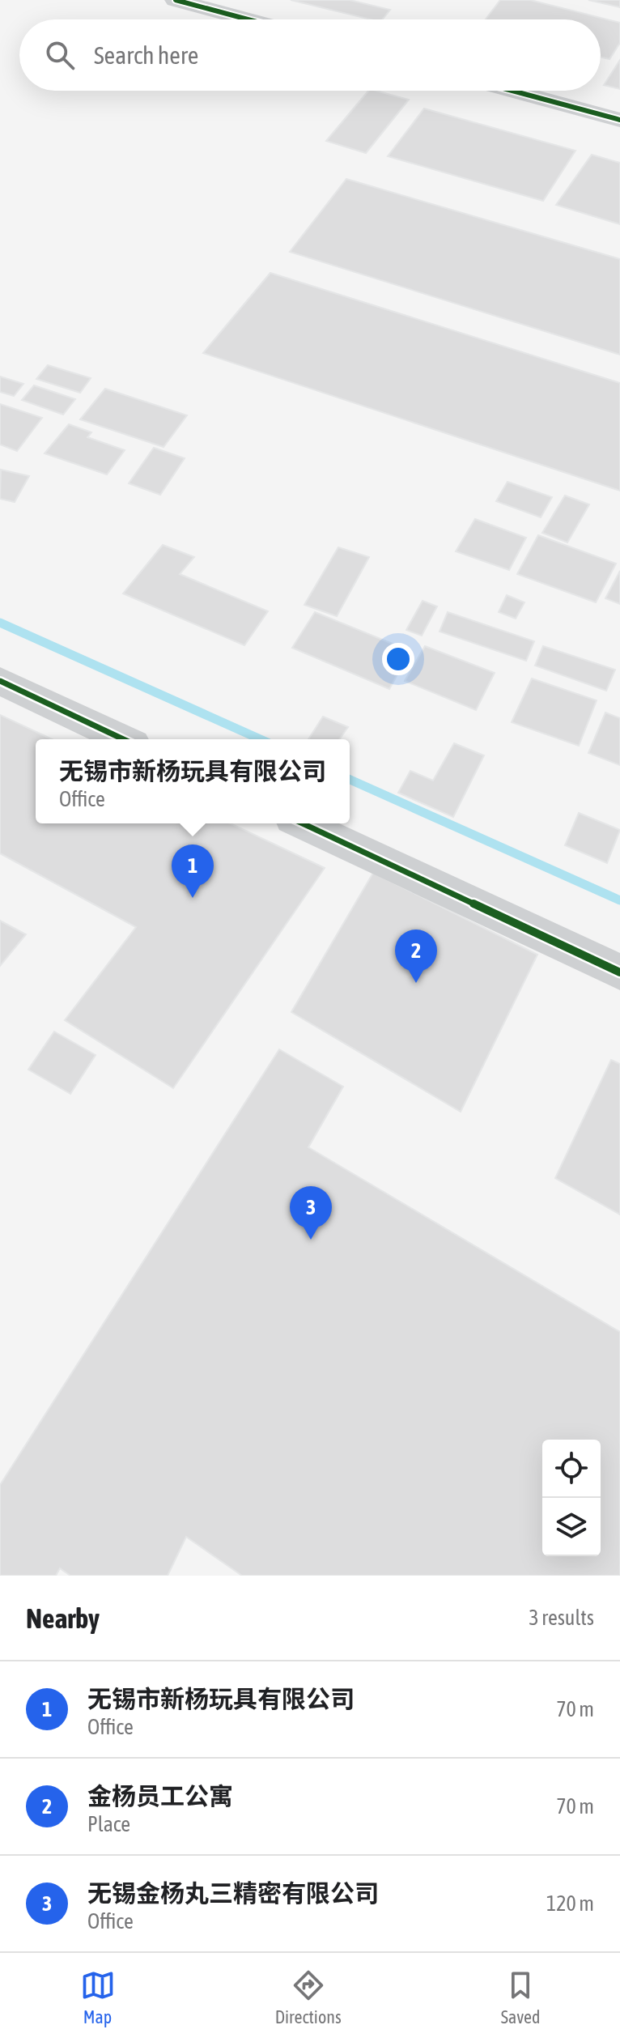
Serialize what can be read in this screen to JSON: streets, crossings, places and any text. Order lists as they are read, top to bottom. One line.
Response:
{"page":{"search":"Search here","popup":["无锡市新杨玩具有限公司","Office"],"pins":["1","2","3"],"heading":["Nearby","3 results"],"list":[{"mark":"1","name":"无锡市新杨玩具有限公司","note":"Office","value":"70 m"},{"mark":"2","name":"金杨员工公寓","note":"Place","value":"70 m"},{"mark":"3","name":"无锡金杨丸三精密有限公司","note":"Office","value":"120 m"}],"nav":["Map","Directions","Saved"]}}
